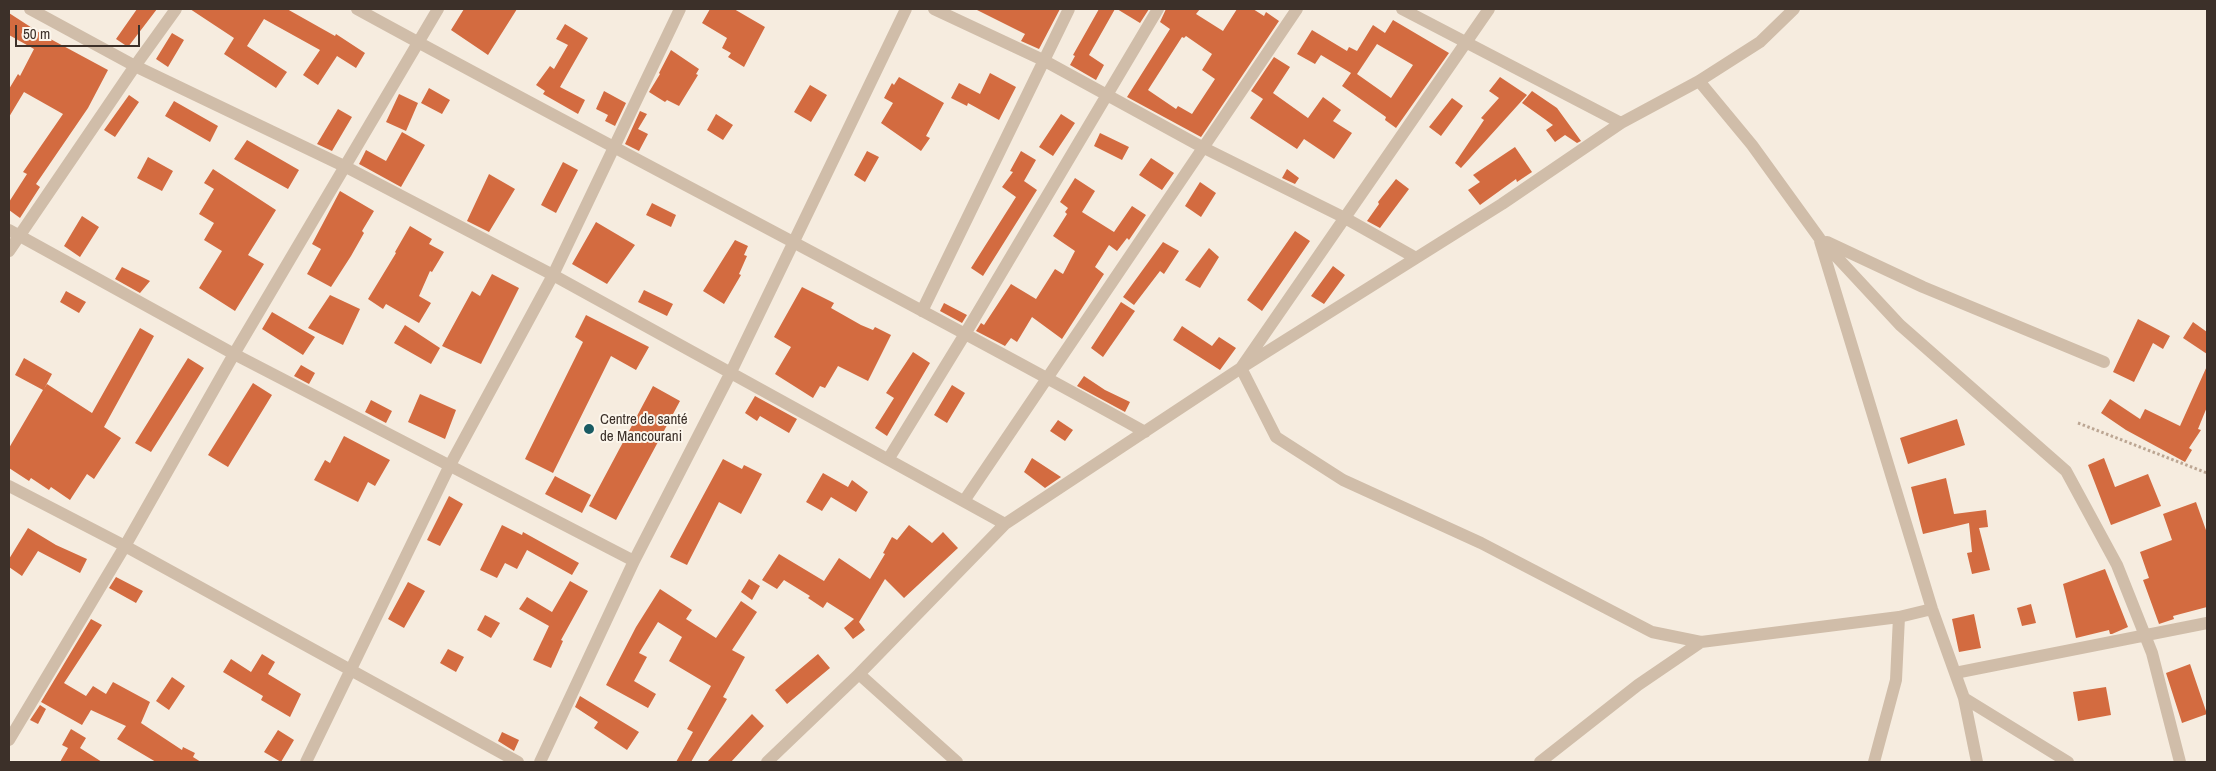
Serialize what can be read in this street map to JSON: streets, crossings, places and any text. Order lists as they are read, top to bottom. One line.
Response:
{"places":["Centre de santé de Mancourani"],"scale_bar":"50 m"}
